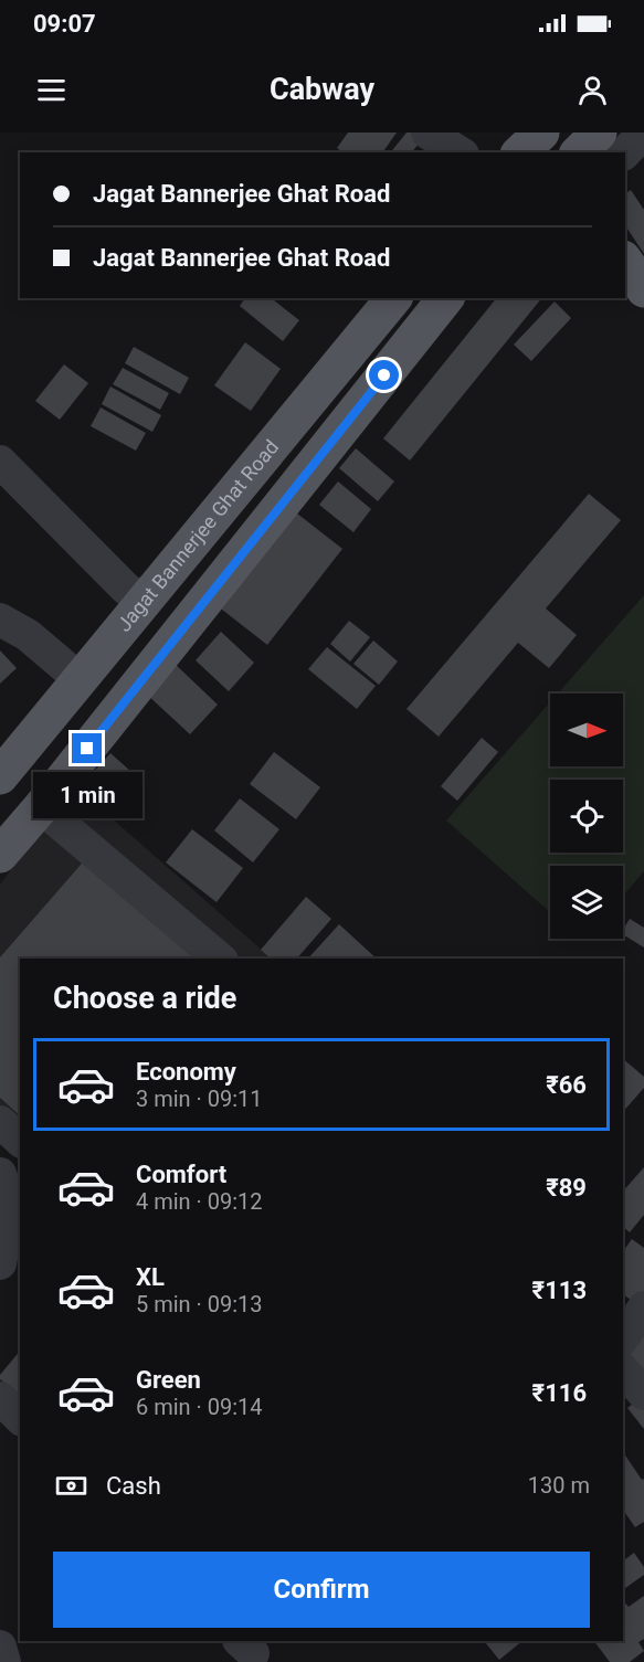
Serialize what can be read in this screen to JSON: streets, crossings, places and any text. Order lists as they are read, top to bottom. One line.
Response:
{"streets":{"main road":["Jagat Bannerjee Ghat Road"]},"north":"right","page":{"status":"09:07","header":"Cabway","banner":["Jagat Bannerjee Ghat Road","Jagat Bannerjee Ghat Road"],"bubble":"1 min","heading":"Choose a ride","list":[{"name":"Economy","note":"3 min · 09:11","value":"₹66"},{"name":"Comfort","note":"4 min · 09:12","value":"₹89"},{"name":"XL","note":"5 min · 09:13","value":"₹113"},{"name":"Green","note":"6 min · 09:14","value":"₹116"}],"pay":["Cash","130 m"],"buttons":"Confirm"}}
